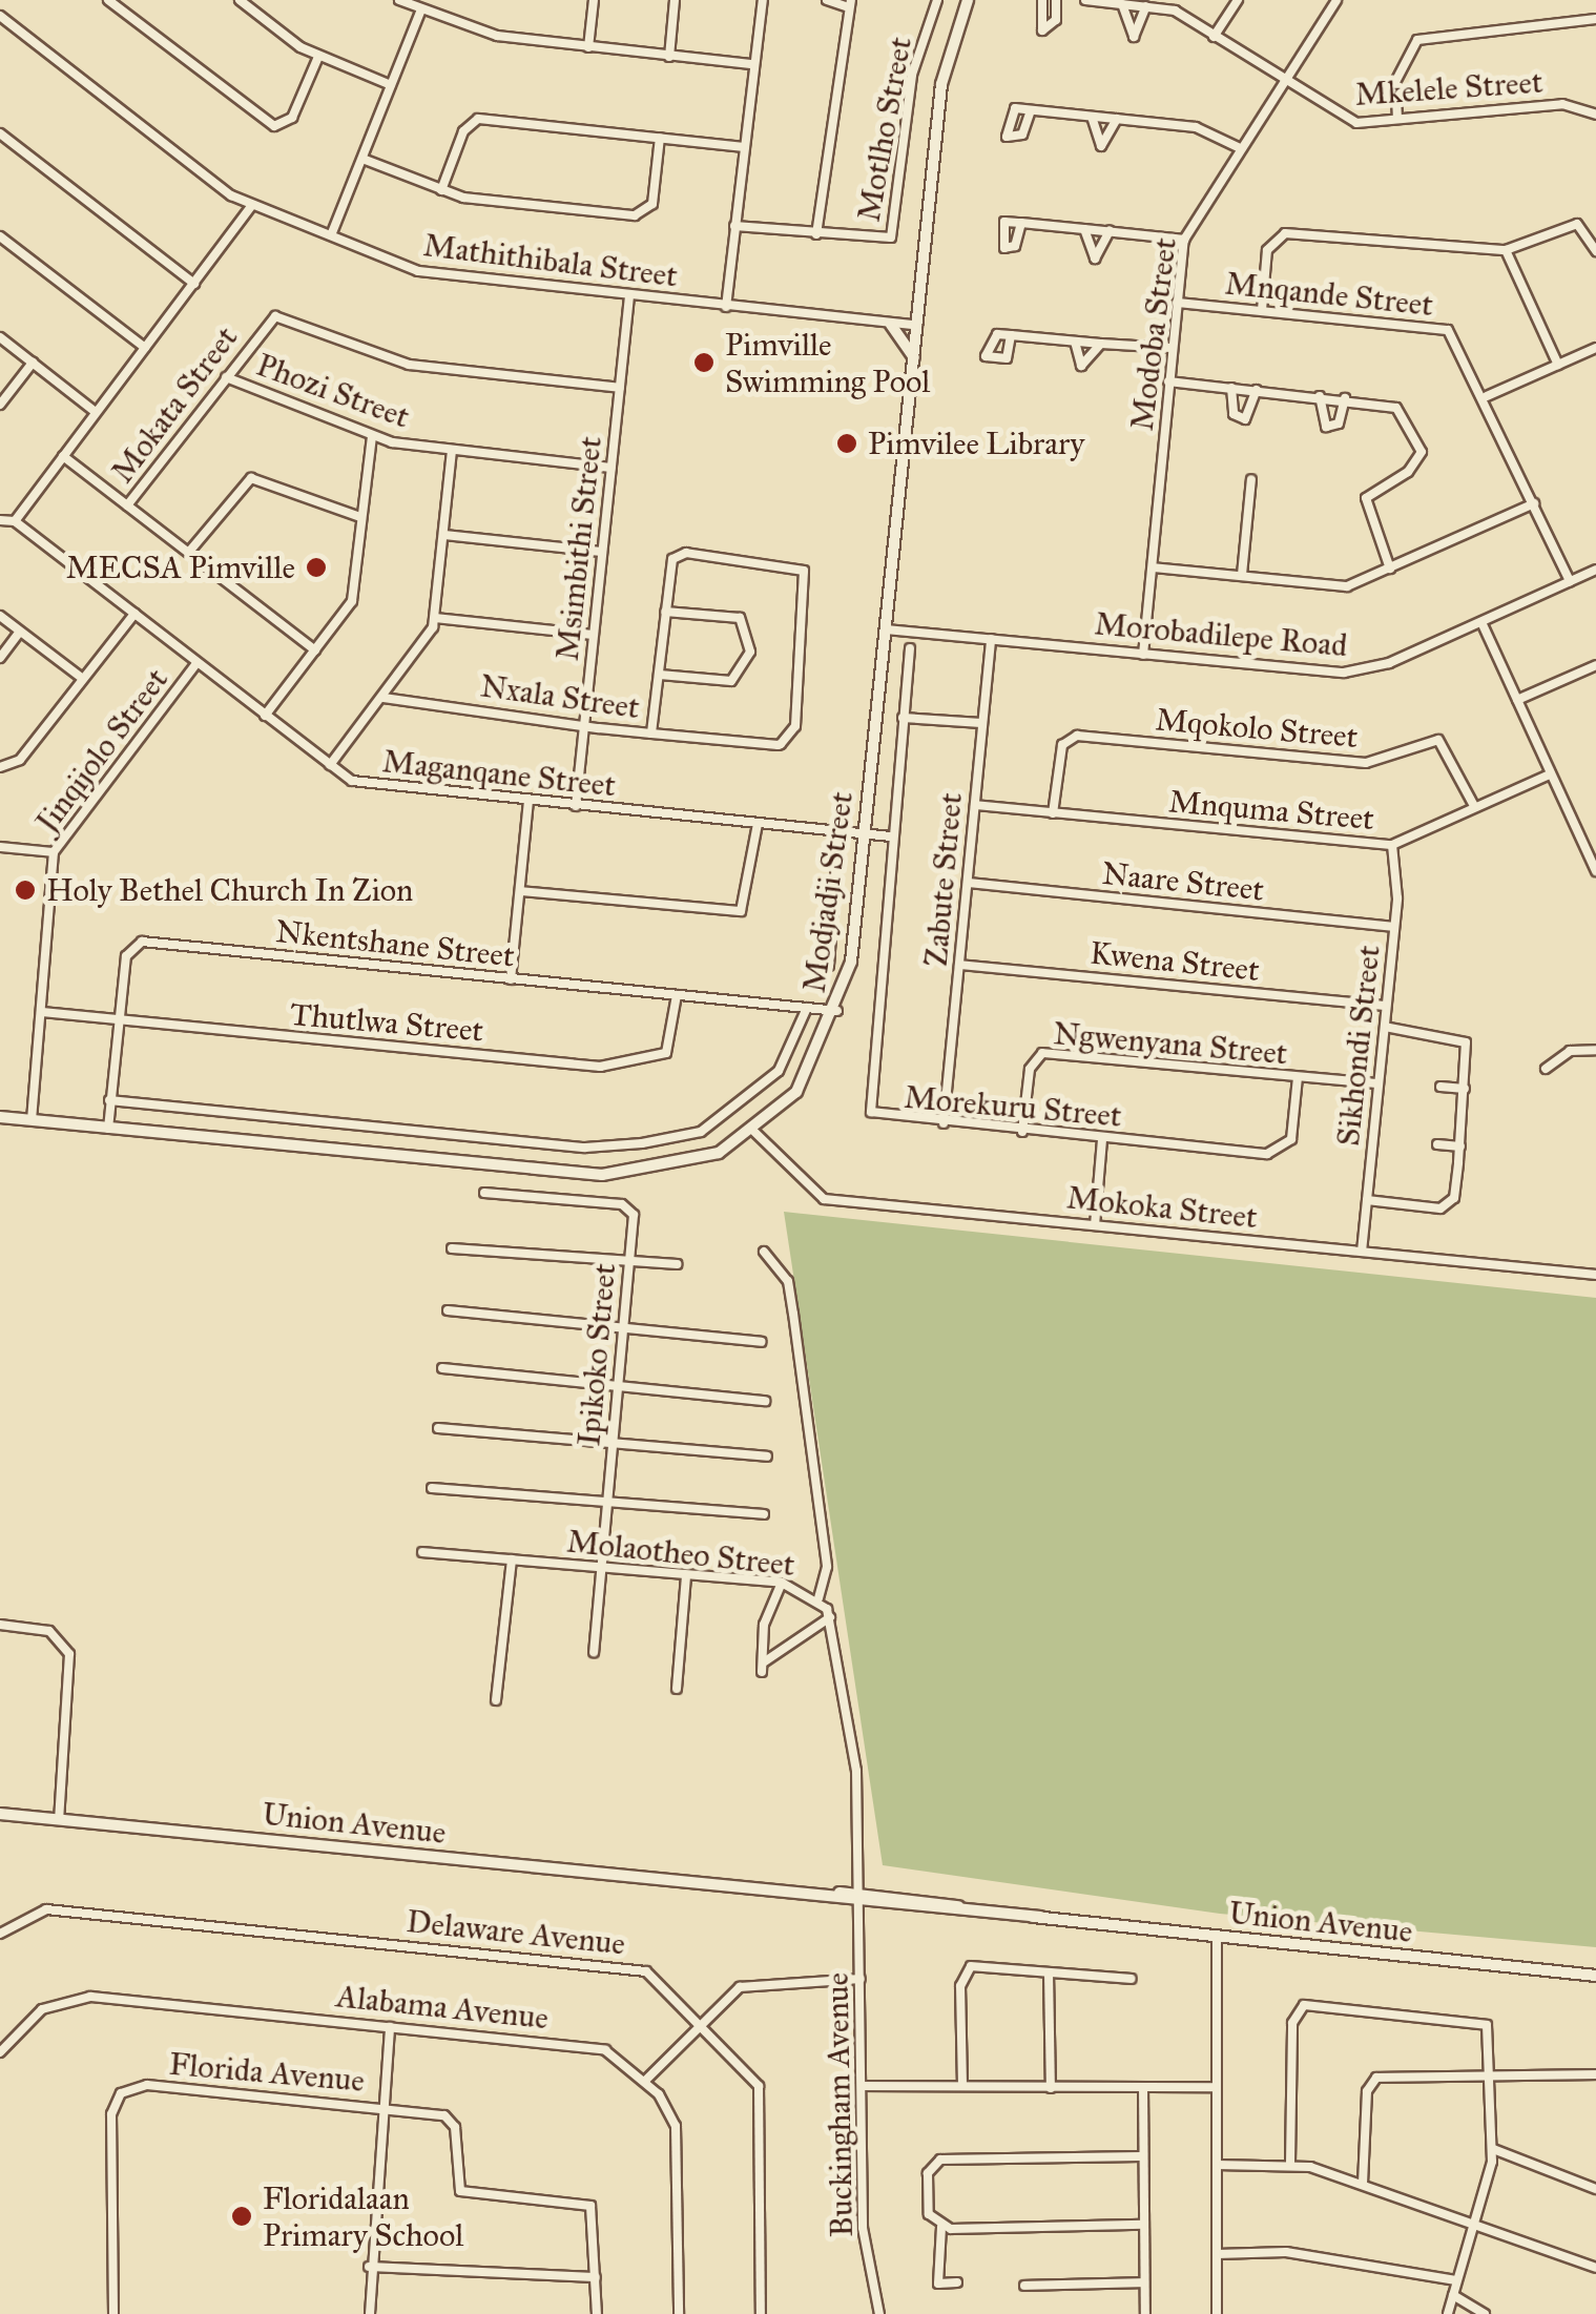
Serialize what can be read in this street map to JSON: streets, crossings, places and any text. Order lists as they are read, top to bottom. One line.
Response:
{"streets":{"street":["Mkelele Street","Motlho Street","Mathithibala Street","Mnqande Street","Modoba Street","Phozi Street","Mokata Street","Msimbithi Street","Morobadilepe Road","Nxala Street","Mqokolo Street","Jinqijolo Street","Maganqane Street","Mnquma Street","Zabute Street","Naare Street","Modjadji Street","Nkentshane Street","Kwena Street","Thutlwa Street","Ngwenyana Street","Sikhondi Street","Morekuru Street","Mokoka Street","Ipikoko Street","Molaotheo Street","Union Avenue","Delaware Avenue","Alabama Avenue","Florida Avenue","Buckingham Avenue"]},"crossings":[["Mkelele Street","Modoba Street"],["Mathithibala Street","Msimbithi Street"],["Mathithibala Street","Modjadji Street"],["Mnqande Street","Modoba Street"],["Mnqande Street","Morobadilepe Road"],["Modoba Street","Morobadilepe Road"],["Phozi Street","Mokata Street"],["Phozi Street","Msimbithi Street"],["Mokata Street","Msimbithi Street"],["Msimbithi Street","Nxala Street"],["Msimbithi Street","Maganqane Street"],["Morobadilepe Road","Zabute Street"],["Morobadilepe Road","Modjadji Street"],["Mqokolo Street","Mnquma Street"],["Jinqijolo Street","Maganqane Street"],["Jinqijolo Street","Modjadji Street"],["Jinqijolo Street","Thutlwa Street"],["Maganqane Street","Modjadji Street"],["Maganqane Street","Morekuru Street"],["Mnquma Street","Zabute Street"],["Mnquma Street","Sikhondi Street"],["Zabute Street","Naare Street"],["Zabute Street","Kwena Street"],["Zabute Street","Morekuru Street"],["Naare Street","Sikhondi Street"],["Modjadji Street","Nkentshane Street"],["Modjadji Street","Mokoka Street"],["Nkentshane Street","Thutlwa Street"],["Kwena Street","Sikhondi Street"],["Ngwenyana Street","Sikhondi Street"],["Ngwenyana Street","Morekuru Street"],["Sikhondi Street","Mokoka Street"],["Ipikoko Street","Molaotheo Street"],["Molaotheo Street","Union Avenue"],["Molaotheo Street","Buckingham Avenue"],["Union Avenue","Buckingham Avenue"]],"places":["Pimville Swimming Pool","Pimvilee Library","MECSA Pimville","Holy Bethel Church In Zion","Floridalaan Primary School"]}
